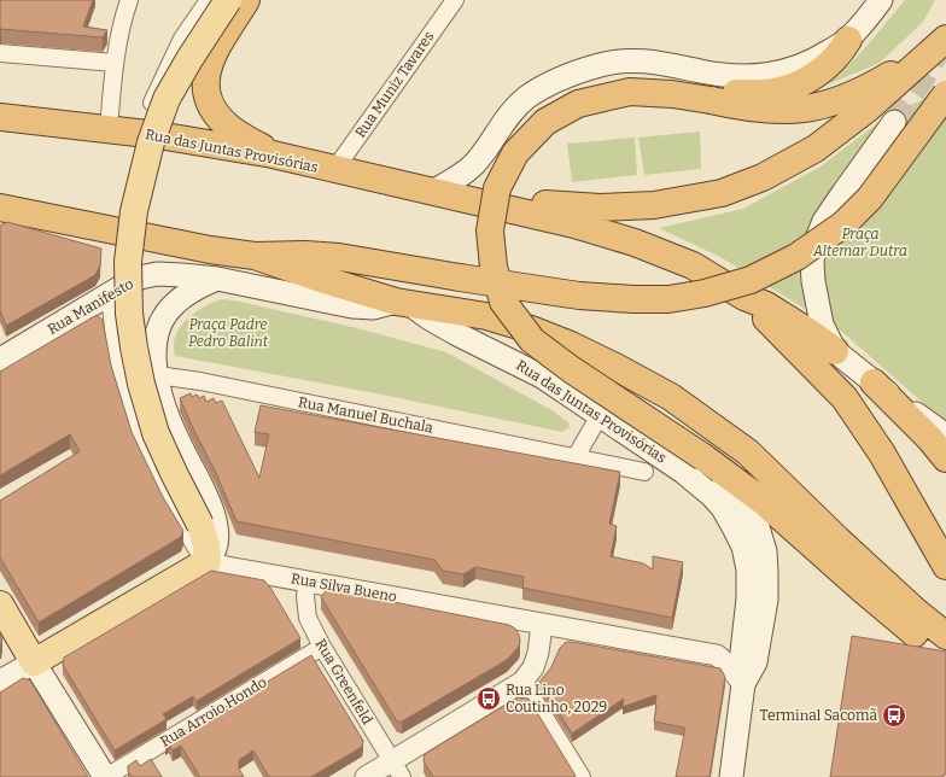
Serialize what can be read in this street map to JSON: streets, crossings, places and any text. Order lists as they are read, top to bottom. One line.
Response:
{"streets":{"highway":["Rua das Juntas Provisórias"],"main road":["Rua Manifesto"],"street":["Rua Muniz Tavares","Rua Manuel Buchala","Rua Silva Bueno","Rua Greenfeld","Rua Arroio Hondo"]},"crossings":[["Rua Muniz Tavares","Rua das Juntas Provisórias"],["Rua Silva Bueno","Rua Greenfeld"],["Rua Greenfeld","Rua Arroio Hondo"]],"parks":["Praça Altemar Dutra","Praça Padre Pedro Balint"],"places":{"bus stop":["Rua Lino Coutinho, 2029","Terminal Sacomã"]}}
